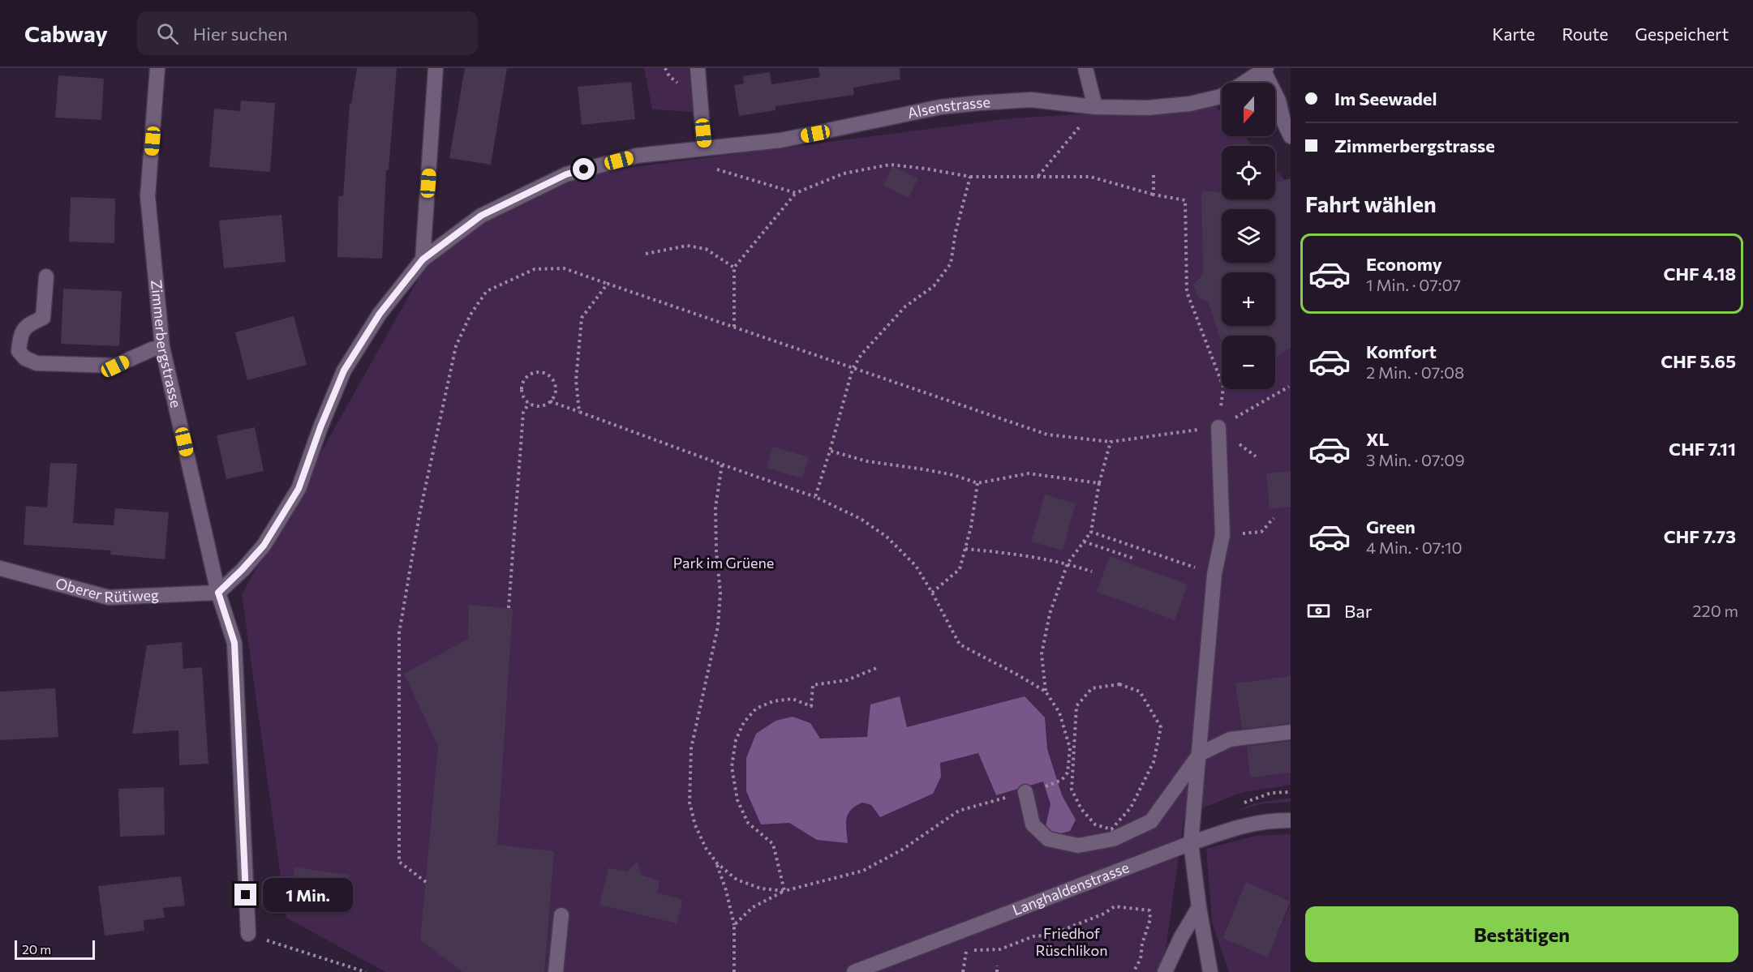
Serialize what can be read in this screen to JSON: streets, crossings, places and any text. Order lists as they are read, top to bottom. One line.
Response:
{"streets":{"street":["Alsenstrasse","Zimmerbergstrasse","Oberer Rütiweg","Langhaldenstrasse"]},"crossings":[["Alsenstrasse","Zimmerbergstrasse"],["Alsenstrasse","Oberer Rütiweg"],["Zimmerbergstrasse","Oberer Rütiweg"]],"parks":["Park im Grüene","Friedhof Rüschlikon"],"scale_bar":"20 m","north":"bottom","page":{"header":"Cabway","search":"Hier suchen","nav":["Karte","Route","Gespeichert"],"banner":["Im Seewadel","Zimmerbergstrasse"],"map_buttons":["+","−"],"heading":"Fahrt wählen","list":[{"name":"Economy","note":"1 Min. · 07:07","value":"CHF 4.18"},{"name":"Komfort","note":"2 Min. · 07:08","value":"CHF 5.65"},{"name":"XL","note":"3 Min. · 07:09","value":"CHF 7.11"},{"name":"Green","note":"4 Min. · 07:10","value":"CHF 7.73"}],"pay":["Bar","220 m"],"bubble":"1 Min.","buttons":"Bestätigen","scale":"20 m"}}
